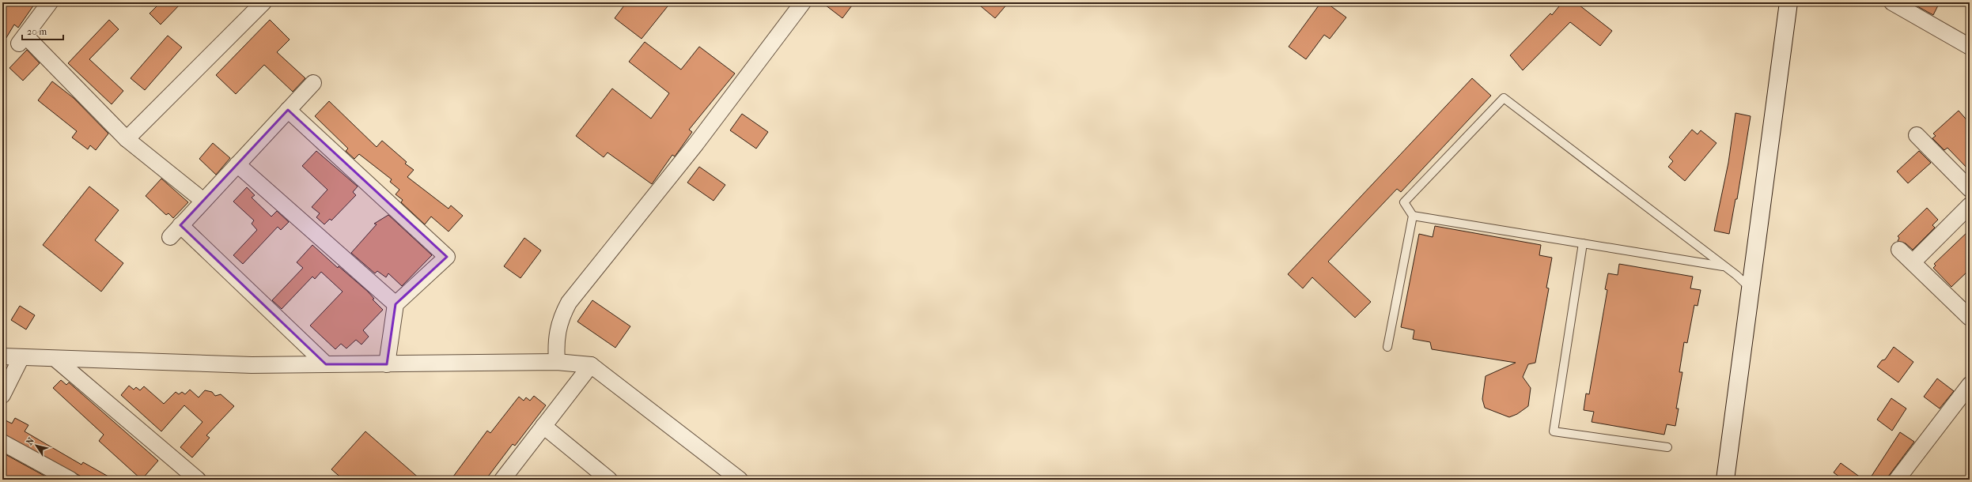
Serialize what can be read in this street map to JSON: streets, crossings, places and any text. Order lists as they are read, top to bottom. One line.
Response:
{"scale_bar":"20 m","north":"top left"}
